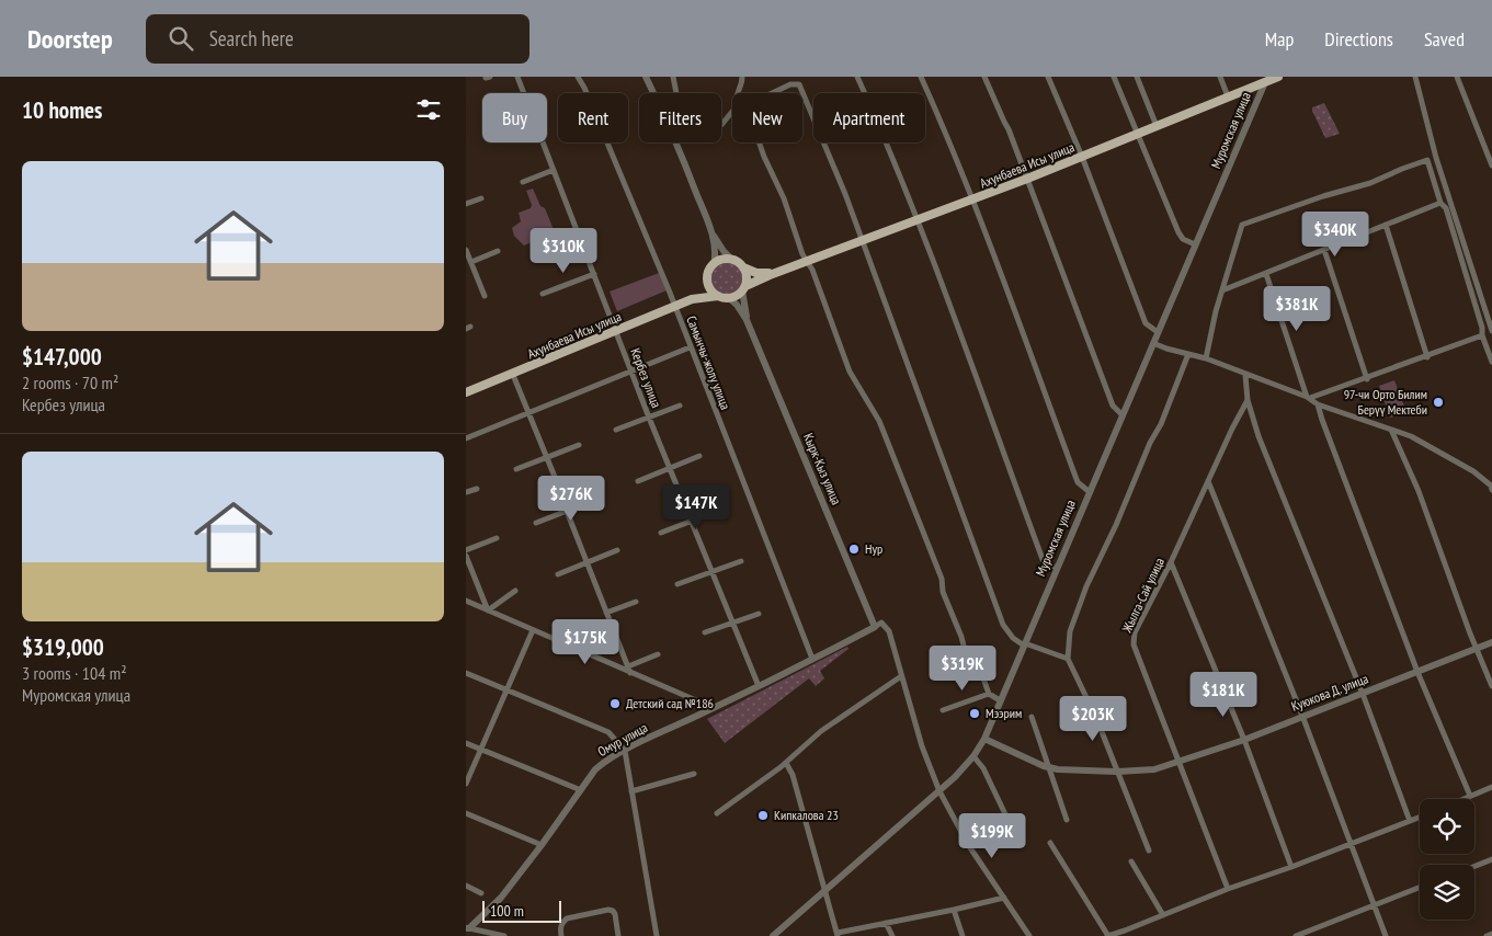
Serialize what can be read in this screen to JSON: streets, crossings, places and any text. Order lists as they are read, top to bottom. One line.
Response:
{"streets":{"main road":["Ахунбаева Исы улица"],"street":["Муромская улица","Самынчы-жолу улица","Кербез улица","Кырк-Кыз улица","Жылга-Сай улица","Куюкова Д. улица","Омур улица"]},"crossings":[["Муромская улица","Ахунбаева Исы улица"],["Муромская улица","Куюкова Д. улица"],["Ахунбаева Исы улица","Самынчы-жолу улица"],["Ахунбаева Исы улица","Кербез улица"],["Ахунбаева Исы улица","Кырк-Кыз улица"],["Самынчы-жолу улица","Омур улица"],["Кербез улица","Омур улица"],["Кырк-Кыз улица","Омур улица"],["Жылга-Сай улица","Куюкова Д. улица"]],"places":["97-чи Орто Билим Берүү Мектеби","Нур","Детский сад №186","Мээрим","Кипкалова 23"],"scale_bar":"100 m","page":{"header":"Doorstep","search":"Search here","nav":["Map","Directions","Saved"],"heading":"10 homes","chip":["Buy","Rent","Filters","New","Apartment"],"list":[{"name":"$147,000","note":"2 rooms · 70 m² · Кербез улица"},{"name":"$319,000","note":"3 rooms · 104 m² · Муромская улица"}],"price":["$340K","$310K","$381K","$276K","$147K","$175K","$319K","$181K","$203K","$199K"],"scale":"100 m"}}
